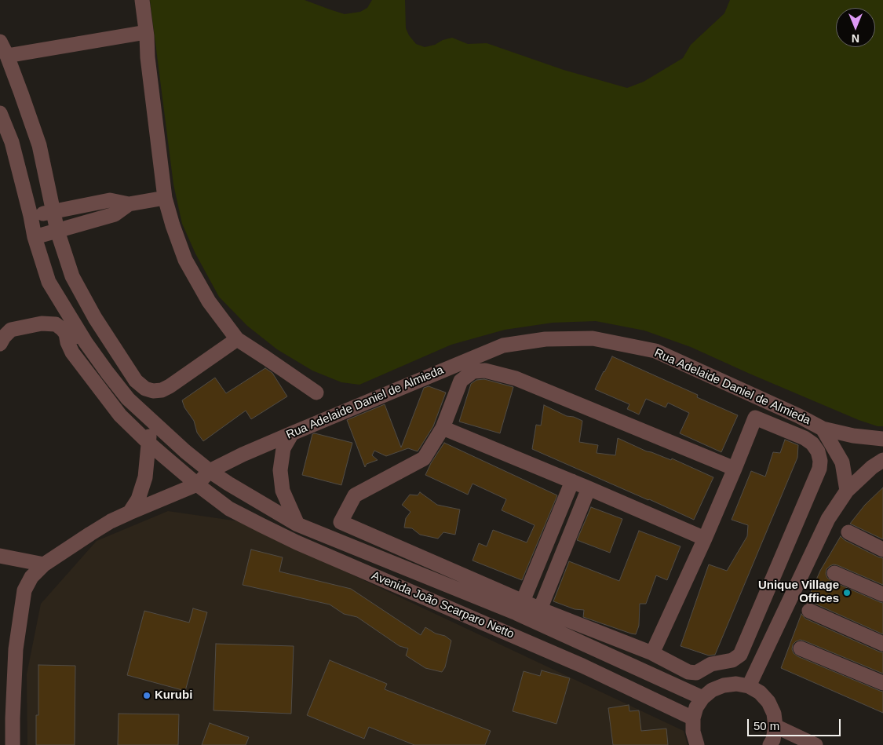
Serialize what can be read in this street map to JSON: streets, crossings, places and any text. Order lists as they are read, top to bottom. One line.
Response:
{"streets":{"street":["Rua Adelaide Daniel de Almieda","Avenida João Scarparo Netto"]},"crossings":[["Rua Adelaide Daniel de Almieda","Avenida João Scarparo Netto"]],"places":["Unique Village Offices","Kurubi"],"scale_bar":"50 m","north":"bottom"}
